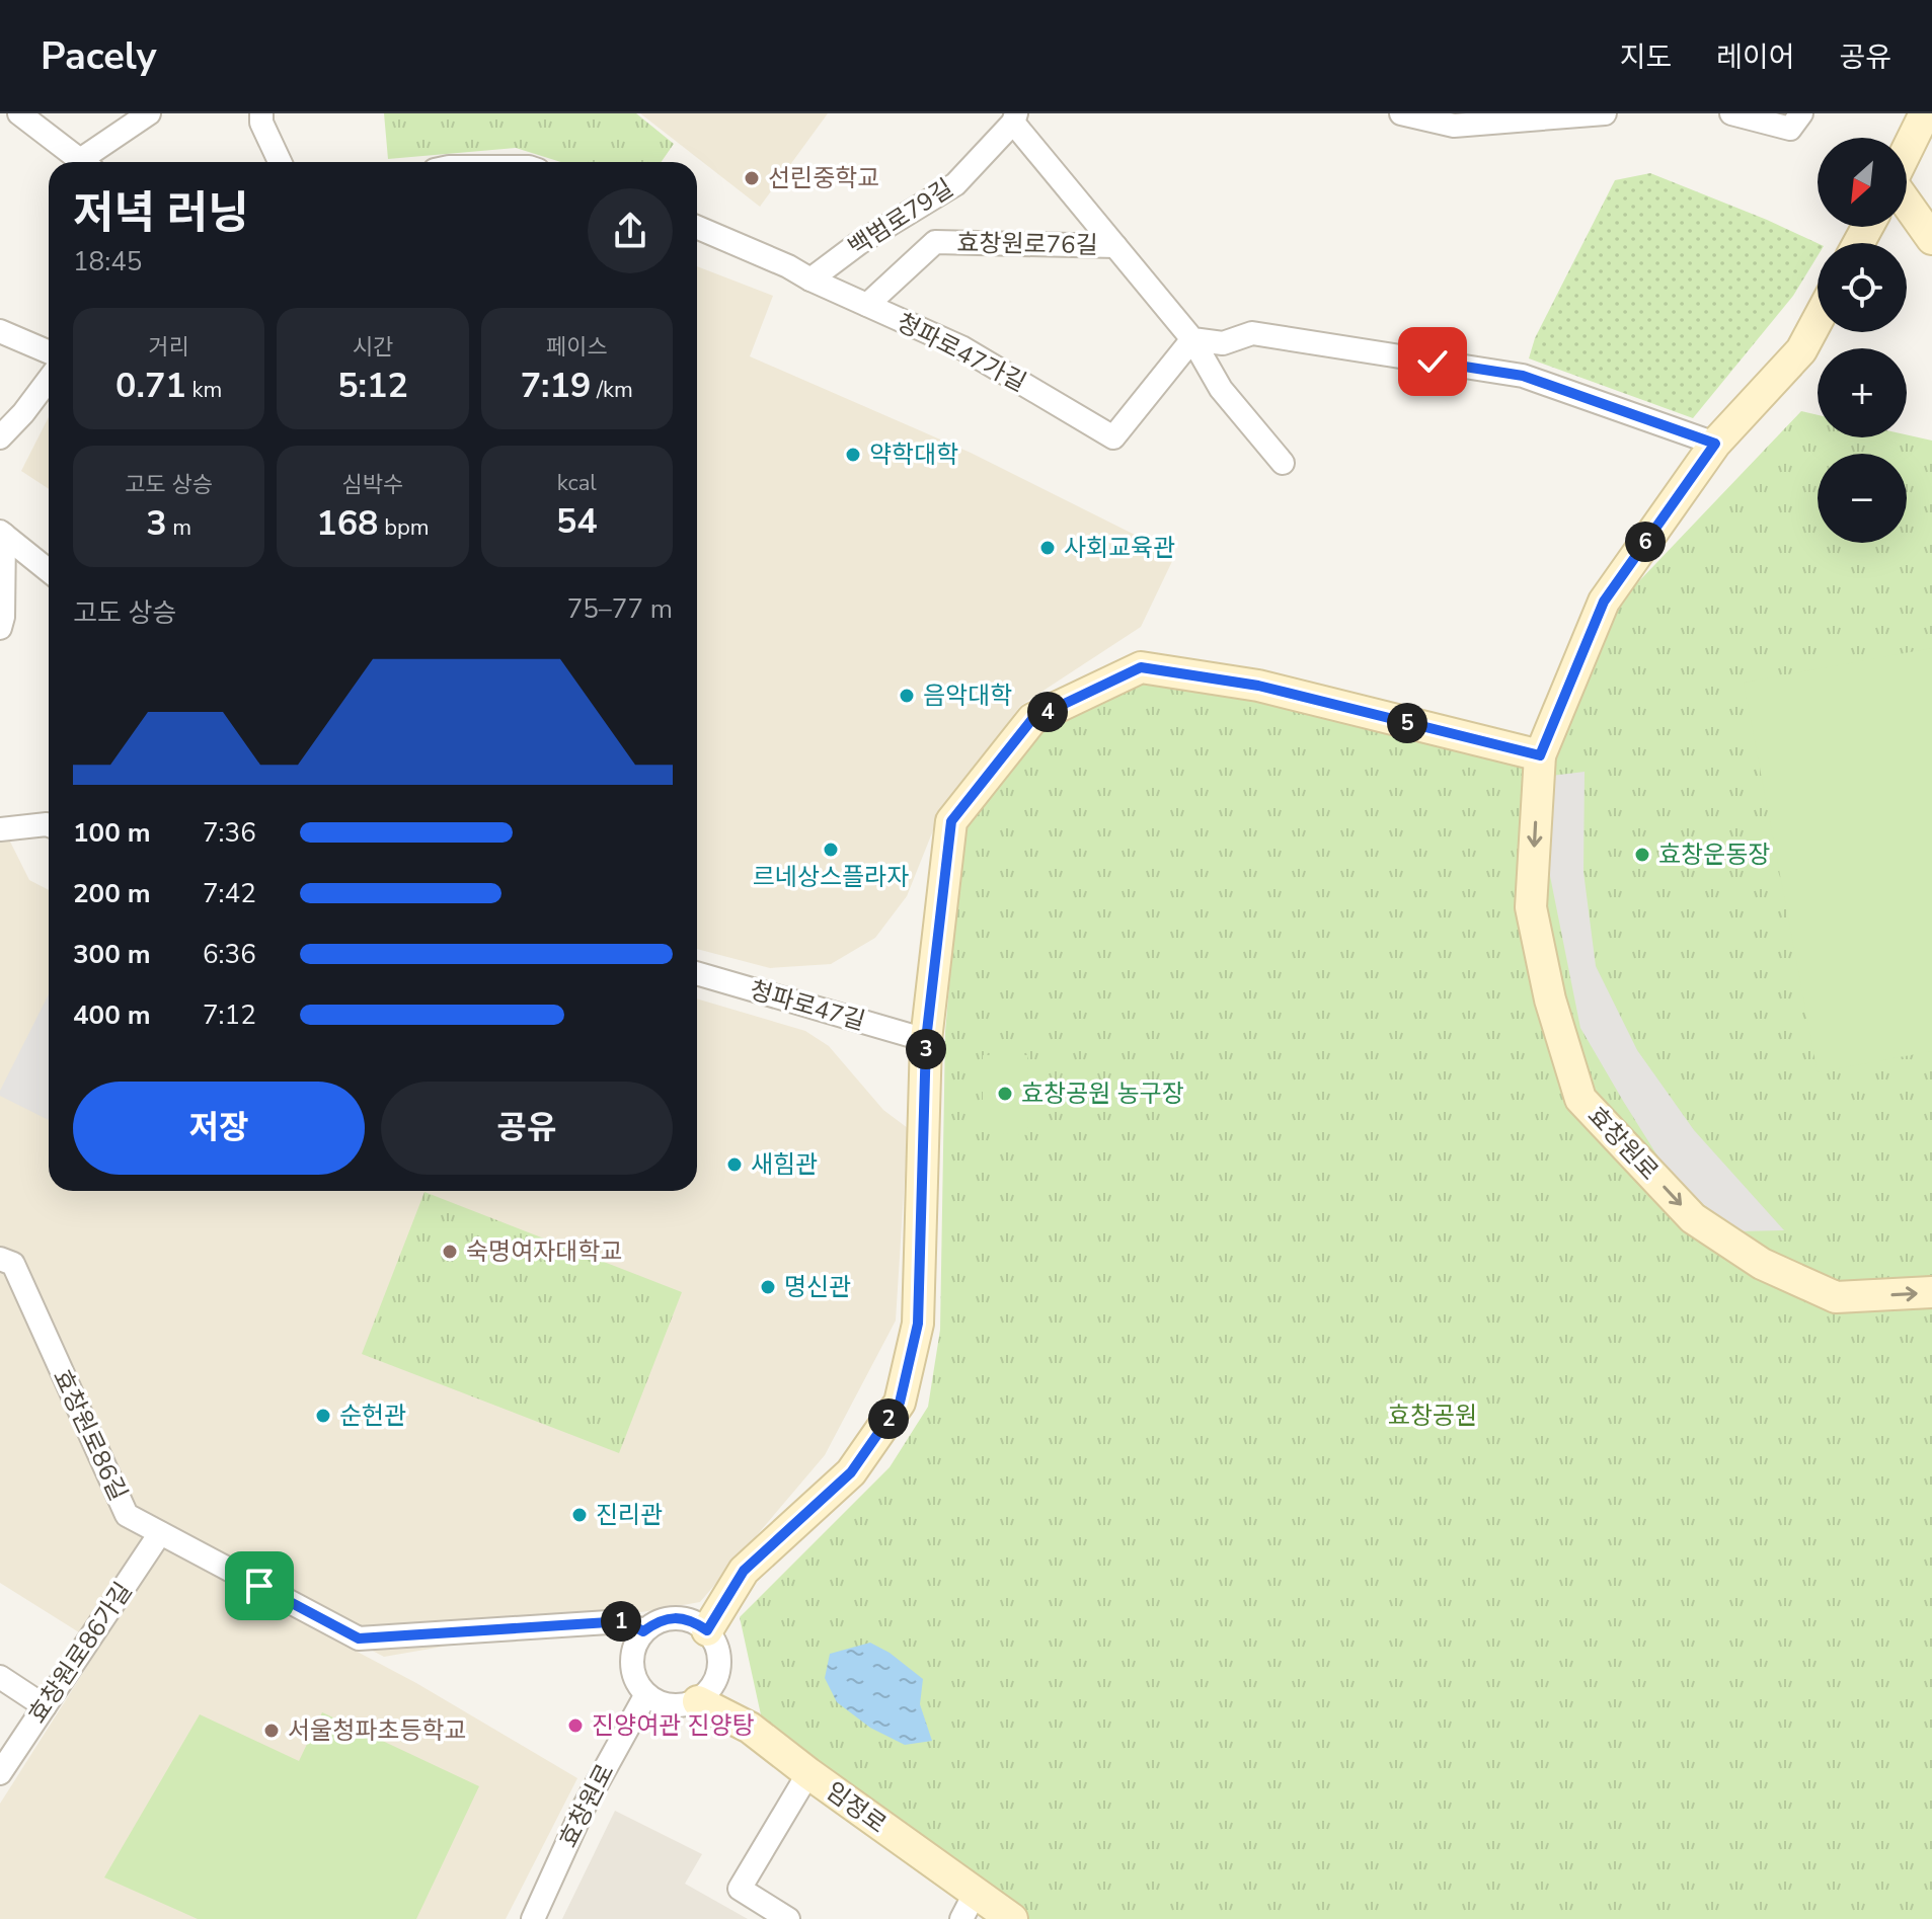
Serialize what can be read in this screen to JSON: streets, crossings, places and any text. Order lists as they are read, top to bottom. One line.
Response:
{"streets":{"street":["백범로79길","효창원로76길","청파로47가길","청파로47길","효창원로","효창원로86길","효창원로86가길","임정로"]},"crossings":[["백범로79길","효창원로76길"],["백범로79길","청파로47가길"],["효창원로76길","청파로47가길"],["효창원로","효창원로86길"],["효창원로","임정로"],["효창원로86길","효창원로86가길"],["효창원로86길","임정로"]],"one_way":["효창원로"],"parks":["효창공원"],"places":["선린중학교","약학대학","사회교육관","음악대학","르네상스플라자","효창운동장","효창공원 농구장","새힘관","숙명여자대학교","명신관","순헌관","진리관","진양여관 진양탕","서울청파초등학교"],"north":"bottom left","page":{"header":"Pacely","nav":["지도","레이어","공유"],"map_buttons":["+","−"],"heading":["저녁 러닝","18:45"],"stats":[["거리","0.71 km"],["시간","5:12"],["페이스","7:19 /km"],["고도 상승","3 m"],["심박수","168 bpm"],["kcal","54"]],"pins":["6","4","5","3","2","1"],"chart":["고도 상승","75–77 m"],"list":[{"name":"100 m","note":"7:36"},{"name":"200 m","note":"7:42"},{"name":"300 m","note":"6:36"},{"name":"400 m","note":"7:12"}],"buttons":["저장","공유"]}}
